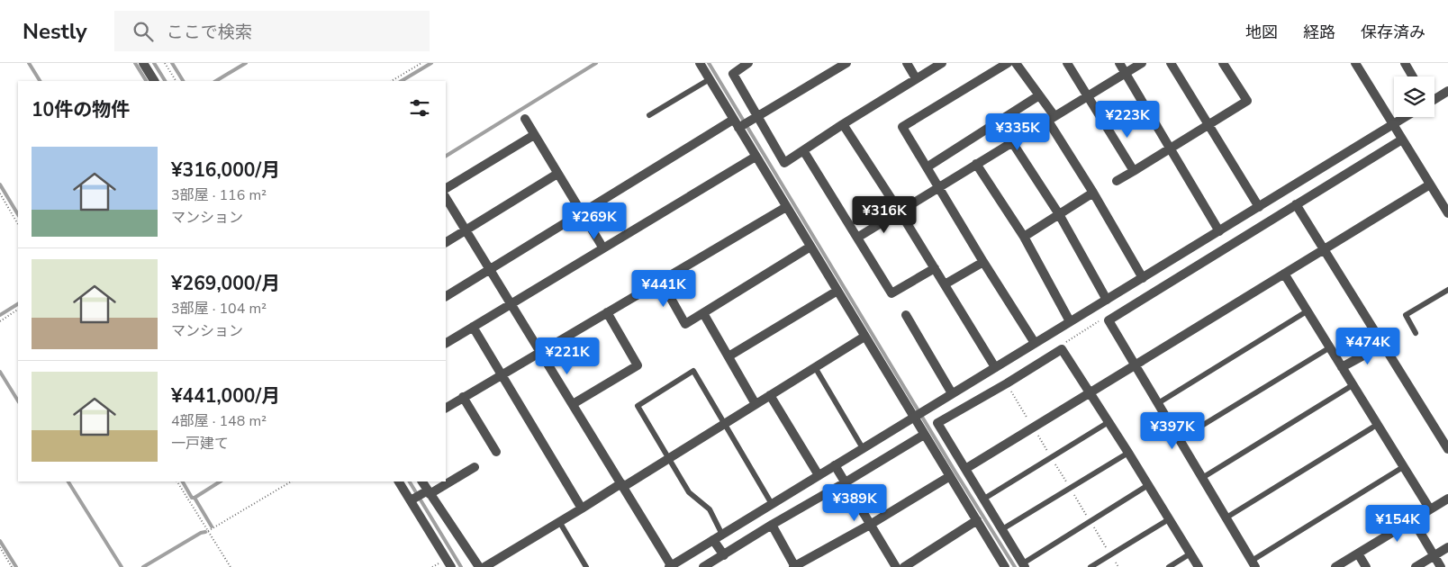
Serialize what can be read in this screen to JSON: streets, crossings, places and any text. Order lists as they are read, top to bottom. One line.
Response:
{"page":{"header":"Nestly","search":"ここで検索","nav":["地図","経路","保存済み"],"heading":"10件の物件","price":["¥223K","¥335K","¥316K","¥269K","¥441K","¥474K","¥221K","¥397K","¥389K","¥154K"],"list":[{"name":"¥316,000/月","note":"3部屋 · 116 m² · マンション"},{"name":"¥269,000/月","note":"3部屋 · 104 m² · マンション"},{"name":"¥441,000/月","note":"4部屋 · 148 m² · 一戸建て"}]}}
